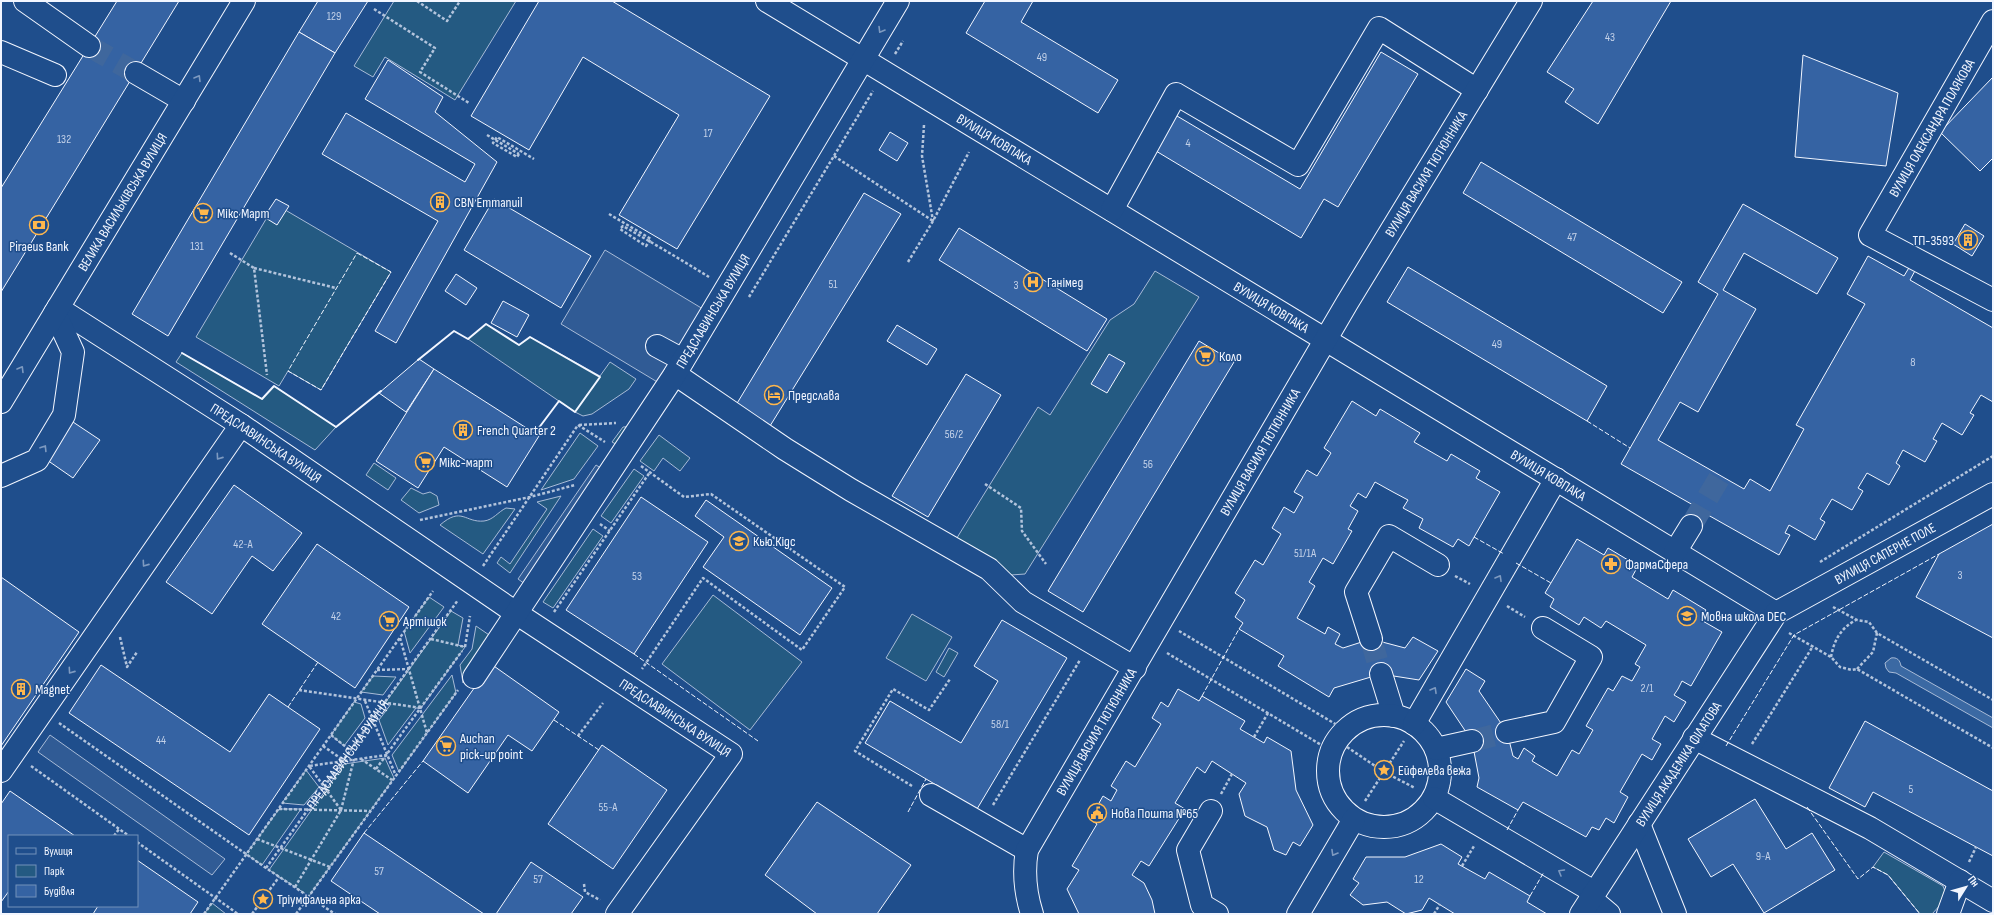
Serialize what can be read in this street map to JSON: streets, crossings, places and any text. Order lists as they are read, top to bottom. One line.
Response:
{"streets":{"street":["ВУЛИЦЯ ОЛЕКСАНДРА ПОЛЯКОВА","ВУЛИЦЯ КОВПАКА","ВУЛИЦЯ ВАСИЛЯ ТЮТЮННИКА","ВЕЛИКА ВАСИЛЬКІВСЬКА ВУЛИЦЯ","ПРЕДСЛАВИНСЬКА ВУЛИЦЯ","ВУЛИЦЯ САПЕРНЕ ПОЛЕ","ВУЛИЦЯ АКАДЕМІКА ФІЛАТОВА"]},"crossings":[["ВУЛИЦЯ КОВПАКА","ВУЛИЦЯ ВАСИЛЯ ТЮТЮННИКА"],["ВУЛИЦЯ КОВПАКА","ПРЕДСЛАВИНСЬКА ВУЛИЦЯ"],["ВУЛИЦЯ КОВПАКА","ВУЛИЦЯ САПЕРНЕ ПОЛЕ"],["ВУЛИЦЯ КОВПАКА","ВУЛИЦЯ АКАДЕМІКА ФІЛАТОВА"],["ВЕЛИКА ВАСИЛЬКІВСЬКА ВУЛИЦЯ","ПРЕДСЛАВИНСЬКА ВУЛИЦЯ"],["ВУЛИЦЯ САПЕРНЕ ПОЛЕ","ВУЛИЦЯ АКАДЕМІКА ФІЛАТОВА"]],"one_way":["ВЕЛИКА ВАСИЛЬКІВСЬКА ВУЛИЦЯ"],"places":{"building":["CBN Emmanuil","ТП-3593","French Quarter 2","Magnet"],"supermarket":["Мікс Март","Коло","Мікс-март","Артішок","Auchan pick-up point"],"bank":["Piraeus Bank"],"hospital":["Ганімед"],"hotel":["Предслава"],"school or university":["Кью.Кідс","Мовна школа DEC"],"pharmacy":["ФармаСфера"],"place":["Ейфелева вежа","Тріумфальна арка"],"public building":["Нова Пошта №65"]},"house_numbers":["129","43","49","17","132","4","47","131","51","3","49","8","56/2","56","42-А","51/1А","3","53","42","2/1","58/1","44","5","55-А","9-А","57","57","12"],"legend":["Вулиця","Парк","Будівля"],"north":"top right"}
